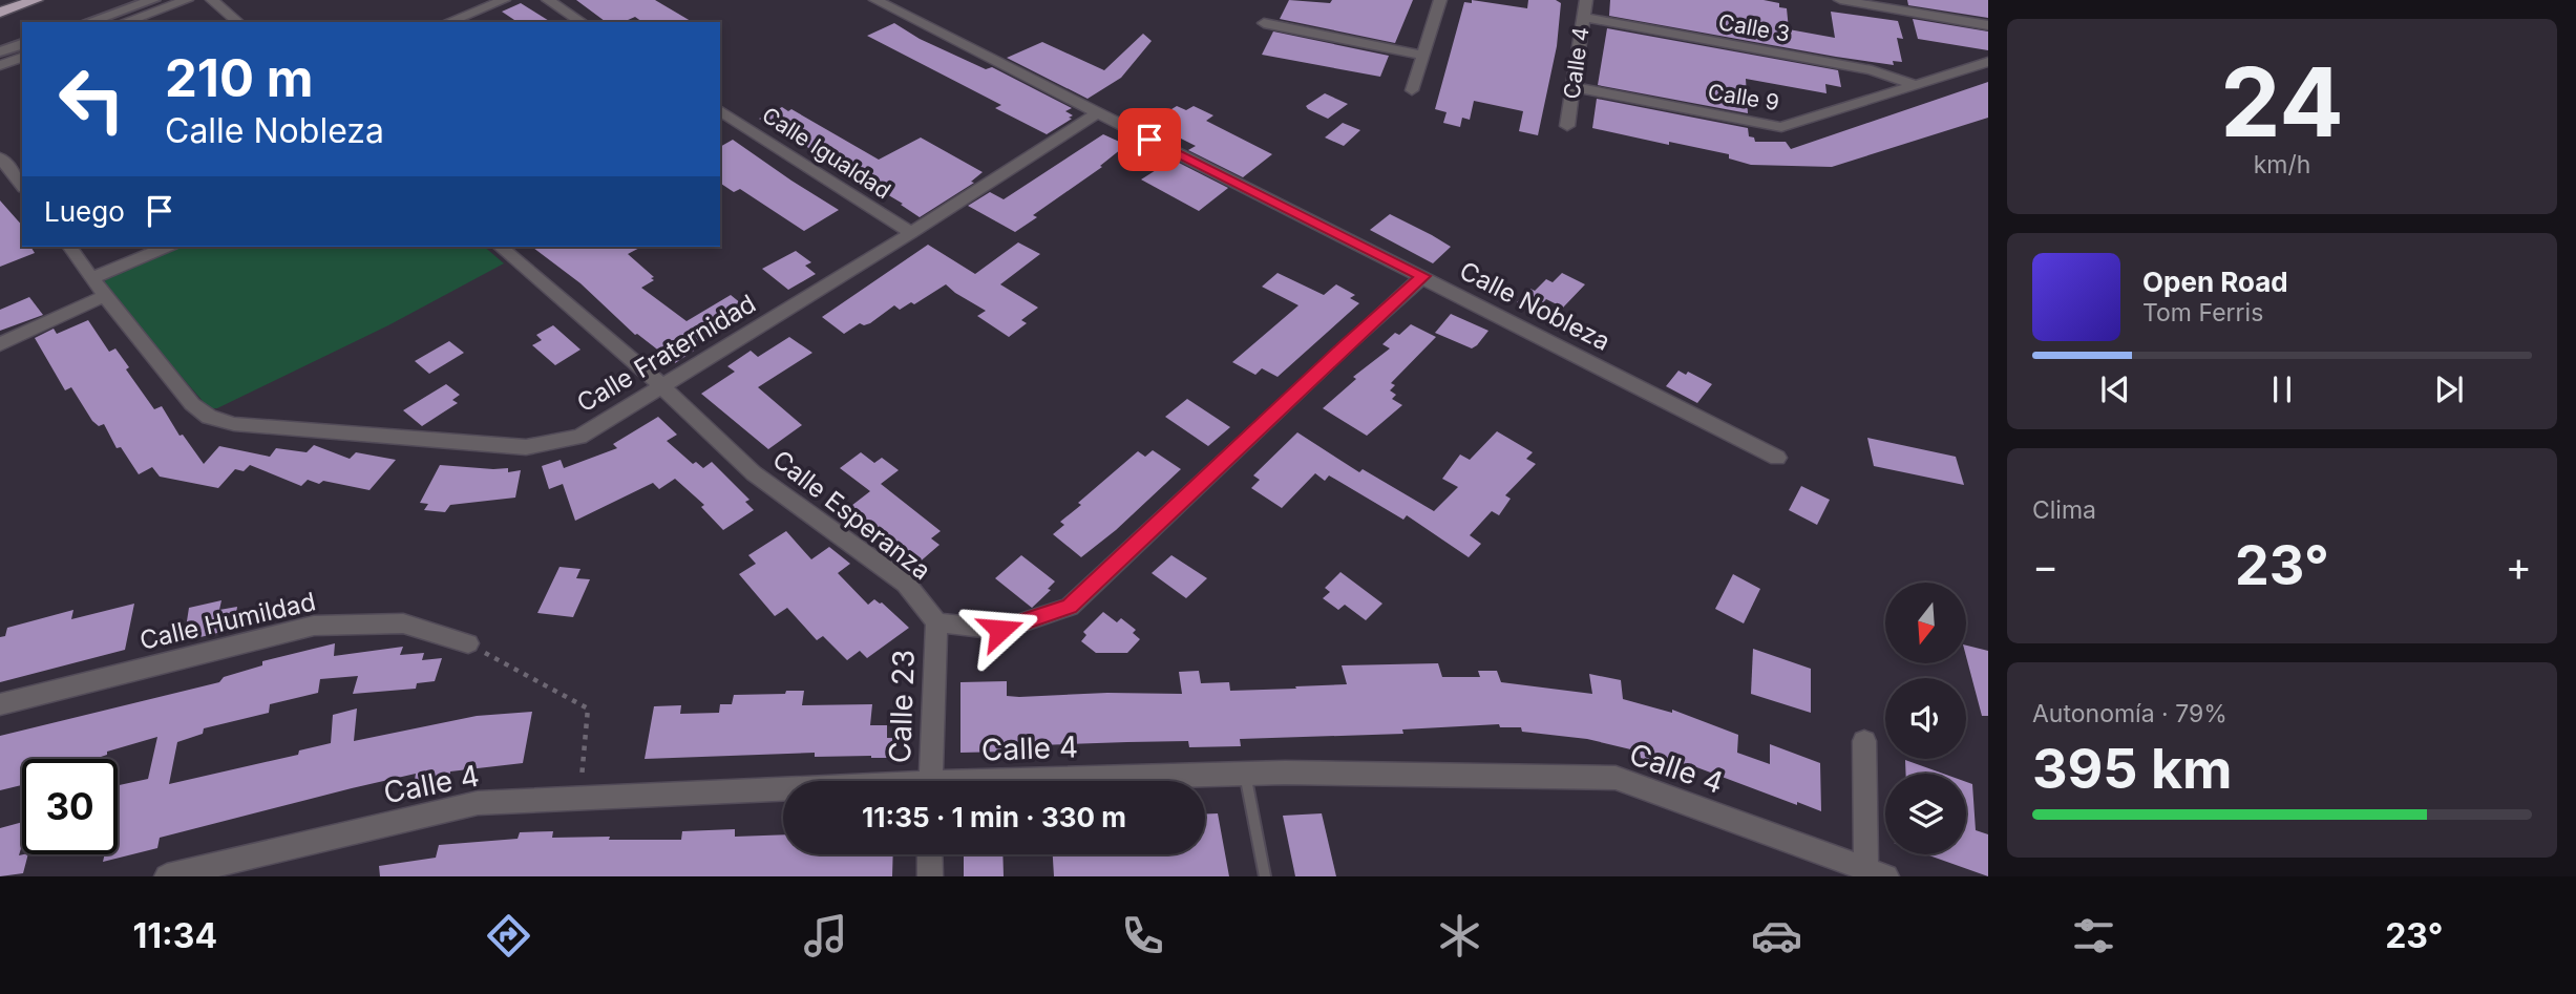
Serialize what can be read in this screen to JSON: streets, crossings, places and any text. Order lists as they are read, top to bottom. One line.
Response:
{"streets":{"street":["Calle 3","Calle 4","Calle 9","Calle Igualdad","Calle Nobleza","Calle Fraternidad","Calle Esperanza","Calle Humildad","Calle 23"]},"crossings":[["Calle 3","Calle 4"],["Calle 3","Calle 9"],["Calle 4","Calle 9"],["Calle Igualdad","Calle Fraternidad"],["Calle Nobleza","Calle Fraternidad"],["Calle Fraternidad","Calle Esperanza"],["Calle Esperanza","Calle 23"]],"north":"bottom","page":{"tile":[["24","km/h"],"Clima",["Autonomía · 79%","395 km"]],"turn":["210 m","Calle Nobleza"],"then":"Luego","song":["Open Road","Tom Ferris"],"heat":["−","23°","+"],"limit":"30","trip":"11:35 · 1 min · 330 m","tabs":["11:34","23°"]}}
